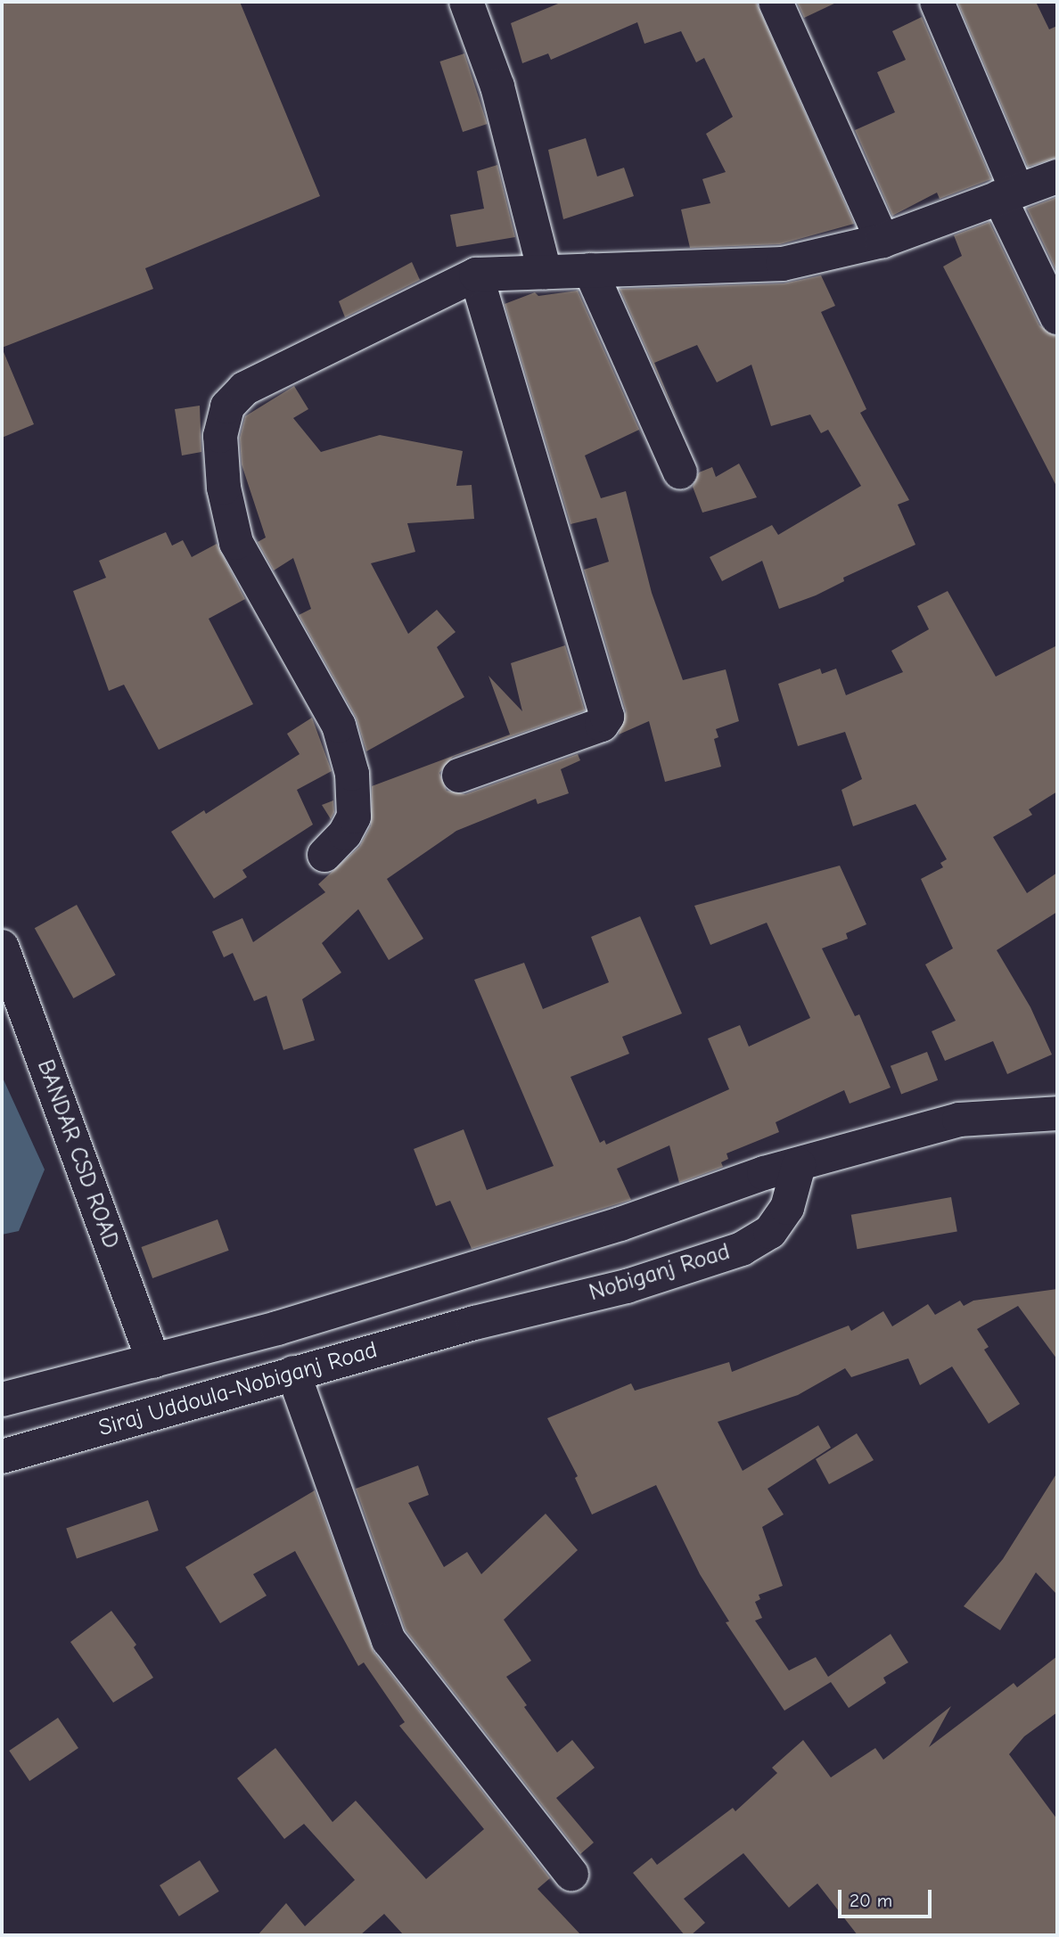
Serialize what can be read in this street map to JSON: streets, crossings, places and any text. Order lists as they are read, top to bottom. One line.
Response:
{"streets":{"street":["BANDAR CSD ROAD","Nobiganj Road","Siraj Uddoula-Nobiganj Road"]},"crossings":[["BANDAR CSD ROAD","Siraj Uddoula-Nobiganj Road"],["Nobiganj Road","Siraj Uddoula-Nobiganj Road"]],"scale_bar":"20 m"}
